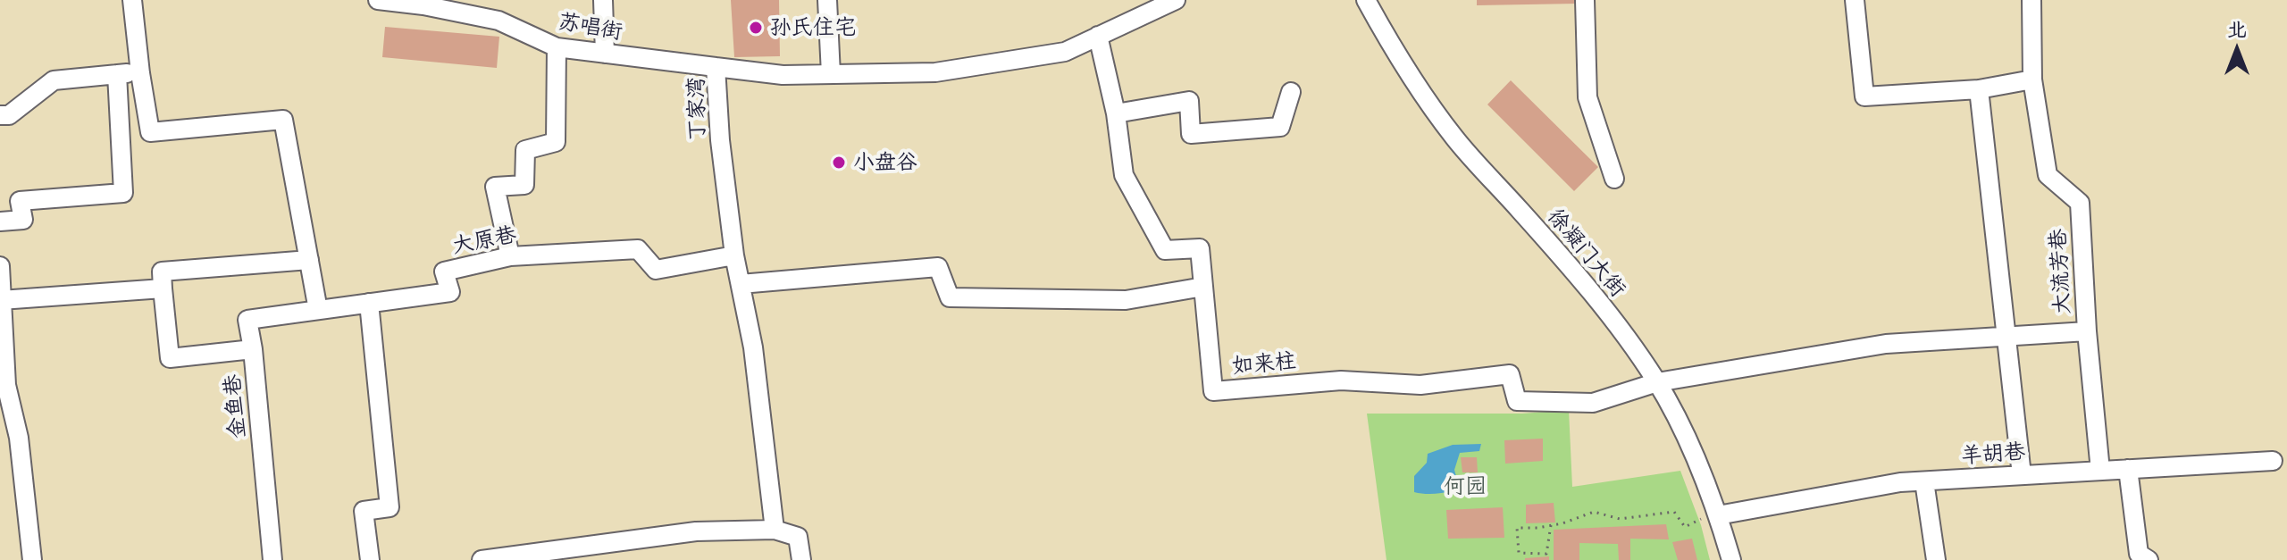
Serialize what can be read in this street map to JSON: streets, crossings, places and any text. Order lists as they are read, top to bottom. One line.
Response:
{"streets":{"street":["苏唱街","丁家湾","大原巷","徐凝门大街","大流芳巷","如来柱","金鱼巷","羊胡巷"]},"crossings":[["苏唱街","丁家湾"],["丁家湾","大原巷"],["丁家湾","如来柱"],["大原巷","金鱼巷"],["徐凝门大街","如来柱"],["徐凝门大街","羊胡巷"],["大流芳巷","羊胡巷"]],"parks":["何园"],"places":["孙氏住宅","小盘谷"],"north":"top"}
